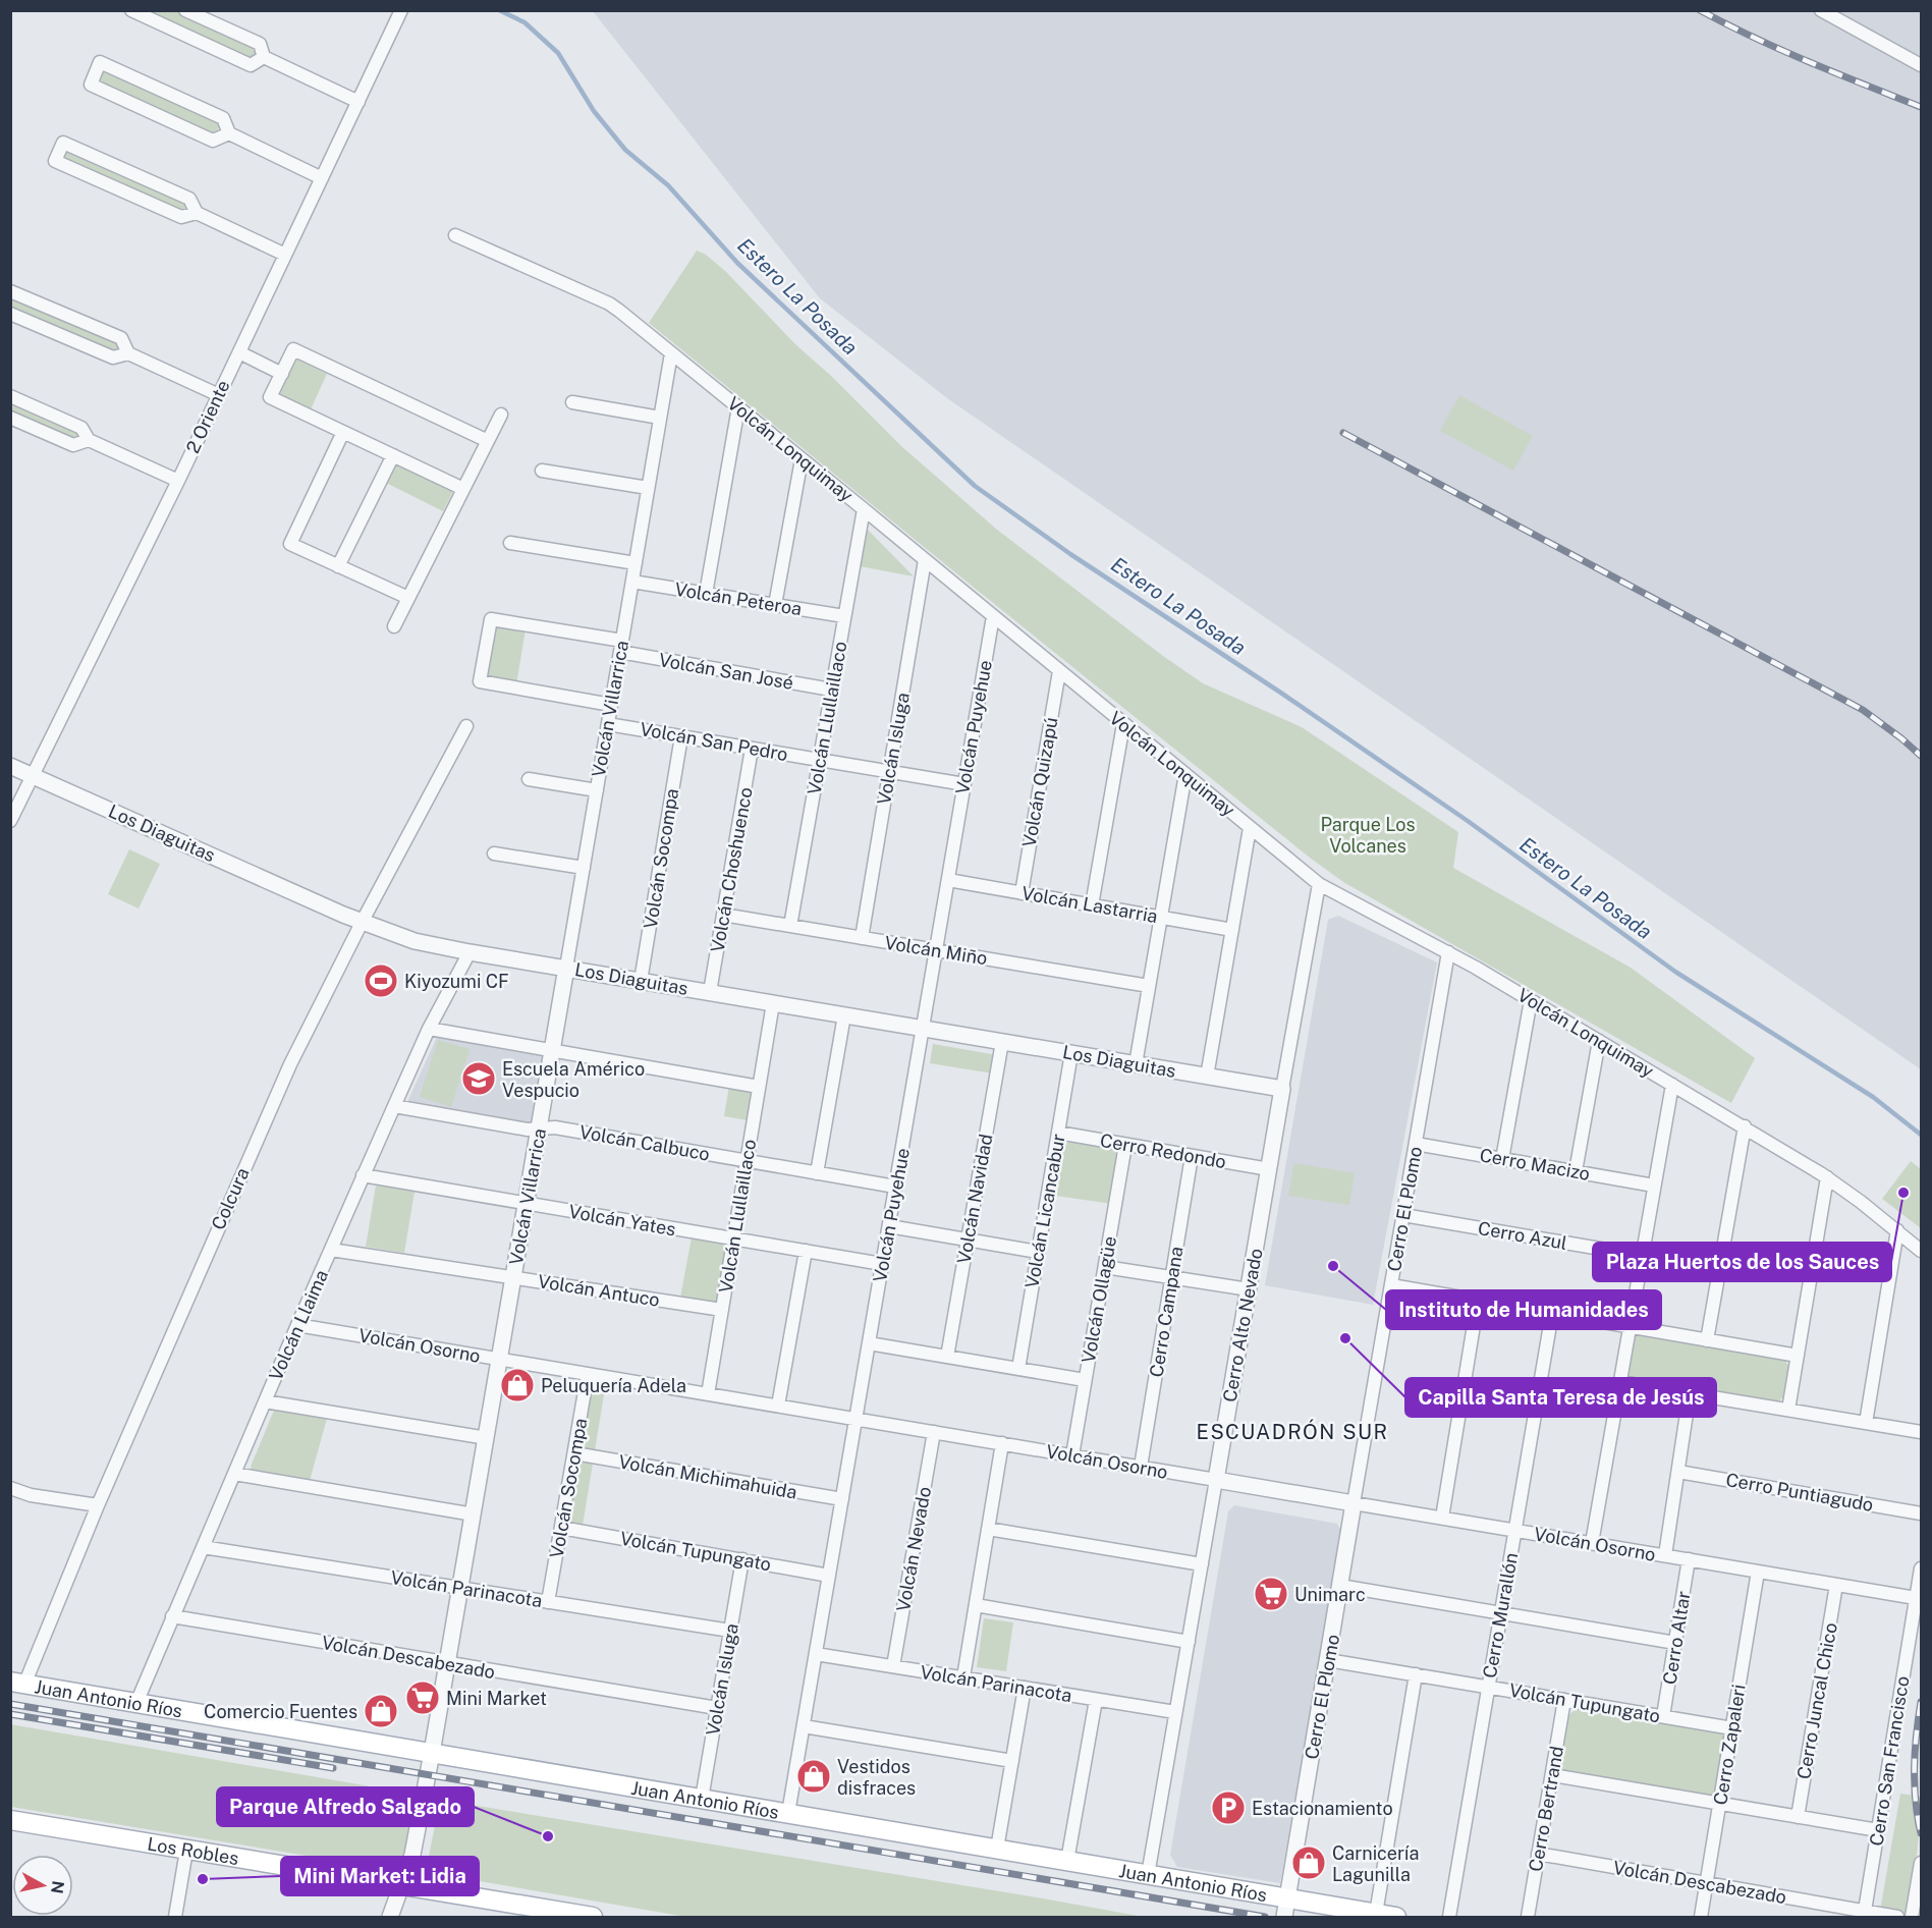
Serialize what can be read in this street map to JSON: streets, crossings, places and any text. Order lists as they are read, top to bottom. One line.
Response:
{"streets":{"main road":["Juan Antonio Ríos","Los Robles"],"street":["2 Oriente","Volcán Lonquimay","Volcán Peteroa","Volcán San José","Volcán Villarrica","Volcán Llullaillaco","Volcán Puyehue","Volcán San Pedro","Volcán Isluga","Volcán Quizapú","Los Diaguitas","Volcán Socompa","Volcán Choshuenco","Volcán Lastarria","Volcán Miño","Volcán Calbuco","Cerro Redondo","Cerro Macizo","Colcura","Volcán Navidad","Cerro El Plomo","Volcán Licancabur","Volcán Yates","Cerro Azul","Volcán Antuco","Volcán Ollagüe","Cerro Campana","Volcán Llaima","Cerro Alto Nevado","Volcán Osorno","Volcán Michimahuida","Cerro Puntiagudo","Volcán Nevado","Volcán Tupungato","Volcán Parinacota","Cerro Murallón","Cerro Altar","Volcán Descabezado","Cerro Juncal Chico","Cerro Zapaleri","Cerro San Francisco","Cerro Bertrand"]},"crossings":[["2 Oriente","Los Diaguitas"],["Volcán Lonquimay","Volcán Villarrica"],["Volcán Lonquimay","Volcán Llullaillaco"],["Volcán Lonquimay","Volcán Puyehue"],["Volcán Lonquimay","Volcán Isluga"],["Volcán Lonquimay","Volcán Quizapú"],["Volcán Lonquimay","Cerro El Plomo"],["Volcán Lonquimay","Cerro Alto Nevado"],["Volcán Peteroa","Volcán Villarrica"],["Volcán Peteroa","Volcán Llullaillaco"],["Volcán San José","Volcán Villarrica"],["Volcán San José","Volcán Llullaillaco"],["Volcán Villarrica","Volcán San Pedro"],["Volcán Villarrica","Los Diaguitas"],["Volcán Villarrica","Volcán Calbuco"],["Volcán Villarrica","Volcán Yates"],["Volcán Villarrica","Volcán Antuco"],["Volcán Villarrica","Volcán Osorno"],["Volcán Villarrica","Volcán Parinacota"],["Volcán Villarrica","Volcán Descabezado"],["Volcán Villarrica","Juan Antonio Ríos"],["Volcán Villarrica","Los Robles"],["Volcán Llullaillaco","Volcán San Pedro"],["Volcán Llullaillaco","Los Diaguitas"],["Volcán Llullaillaco","Volcán Miño"],["Volcán Llullaillaco","Volcán Calbuco"],["Volcán Llullaillaco","Volcán Yates"],["Volcán Llullaillaco","Volcán Antuco"],["Volcán Llullaillaco","Volcán Osorno"],["Volcán Puyehue","Volcán San Pedro"],["Volcán Puyehue","Los Diaguitas"],["Volcán Puyehue","Volcán Lastarria"],["Volcán Puyehue","Volcán Miño"],["Volcán Puyehue","Volcán Calbuco"],["Volcán Puyehue","Volcán Yates"],["Volcán Puyehue","Volcán Osorno"],["Volcán Puyehue","Volcán Michimahuida"],["Volcán Puyehue","Volcán Tupungato"],["Volcán Puyehue","Volcán Parinacota"],["Volcán Puyehue","Juan Antonio Ríos"],["Volcán San Pedro","Volcán Isluga"],["Volcán San Pedro","Volcán Socompa"],["Volcán San Pedro","Volcán Choshuenco"],["Volcán Isluga","Volcán Miño"],["Volcán Isluga","Volcán Tupungato"],["Volcán Isluga","Volcán Parinacota"],["Volcán Isluga","Volcán Descabezado"],["Volcán Isluga","Juan Antonio Ríos"],["Volcán Quizapú","Volcán Lastarria"],["Los Diaguitas","Volcán Socompa"],["Los Diaguitas","Volcán Choshuenco"],["Los Diaguitas","Colcura"],["Los Diaguitas","Volcán Navidad"],["Los Diaguitas","Volcán Licancabur"],["Los Diaguitas","Volcán Llaima"],["Los Diaguitas","Cerro Alto Nevado"],["Volcán Socompa","Volcán Osorno"],["Volcán Socompa","Volcán Michimahuida"],["Volcán Socompa","Volcán Tupungato"],["Volcán Socompa","Volcán Parinacota"],["Volcán Choshuenco","Volcán Miño"],["Volcán Calbuco","Volcán Llaima"],["Cerro Redondo","Volcán Licancabur"],["Cerro Redondo","Volcán Ollagüe"],["Cerro Redondo","Cerro Campana"],["Cerro Redondo","Cerro Alto Nevado"],["Cerro Macizo","Cerro El Plomo"],["Colcura","Juan Antonio Ríos"],["Cerro El Plomo","Cerro Azul"],["Cerro El Plomo","Volcán Osorno"],["Cerro El Plomo","Volcán Tupungato"],["Cerro El Plomo","Juan Antonio Ríos"],["Volcán Yates","Volcán Llaima"],["Volcán Antuco","Volcán Llaima"],["Volcán Ollagüe","Volcán Osorno"],["Cerro Campana","Volcán Osorno"],["Volcán Llaima","Volcán Osorno"],["Volcán Llaima","Volcán Parinacota"],["Volcán Llaima","Volcán Descabezado"],["Volcán Llaima","Juan Antonio Ríos"],["Cerro Alto Nevado","Volcán Osorno"],["Cerro Alto Nevado","Volcán Parinacota"],["Cerro Alto Nevado","Juan Antonio Ríos"],["Volcán Osorno","Volcán Nevado"],["Volcán Osorno","Cerro Murallón"],["Volcán Osorno","Cerro Altar"],["Volcán Osorno","Cerro Juncal Chico"],["Volcán Osorno","Cerro Zapaleri"],["Volcán Osorno","Cerro San Francisco"],["Volcán Nevado","Volcán Parinacota"],["Volcán Tupungato","Cerro Murallón"],["Volcán Tupungato","Cerro Altar"],["Volcán Tupungato","Cerro Zapaleri"],["Volcán Tupungato","Cerro Bertrand"],["Volcán Descabezado","Cerro Zapaleri"],["Volcán Descabezado","Cerro San Francisco"],["Volcán Descabezado","Cerro Bertrand"]],"districts":["ESCUADRÓN SUR"],"water":["Estero La Posada"],"parks":["Parque Los Volcanes"],"places":{"sports":["Kiyozumi CF"],"school or university":["Escuela Américo Vespucio"],"other":["Plaza Huertos de los Sauces","Instituto de Humanidades","Capilla Santa Teresa de Jesús","Parque Alfredo Salgado","Mini Market: Lidia"],"shop":["Peluquería Adela","Comercio Fuentes","Vestidos disfraces","Carnicería Lagunilla"],"supermarket":["Unimarc","Mini Market"],"parking":["Estacionamiento"]},"north":"right"}
